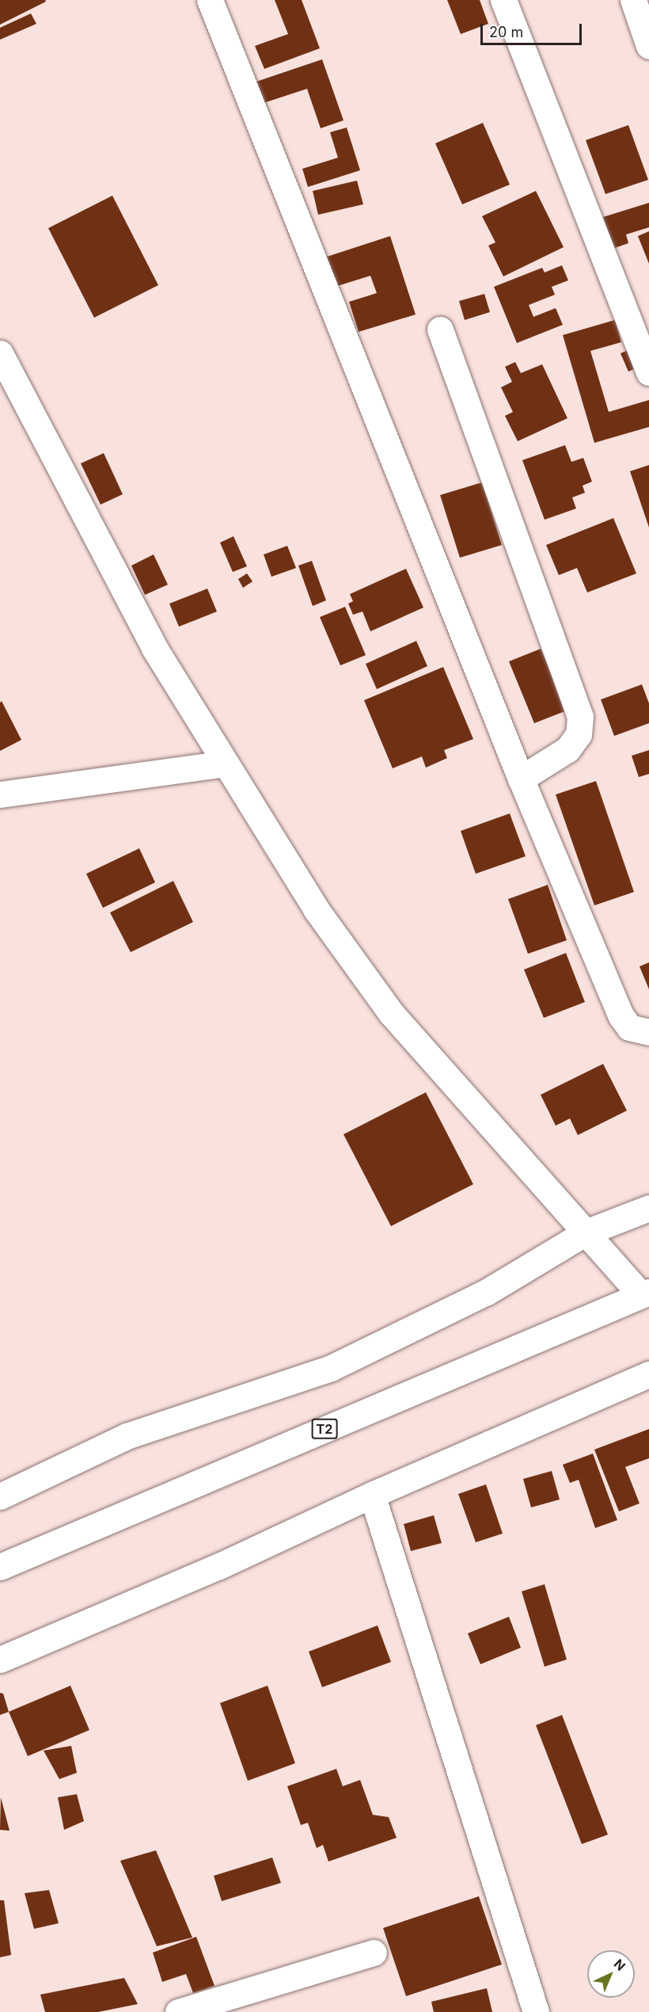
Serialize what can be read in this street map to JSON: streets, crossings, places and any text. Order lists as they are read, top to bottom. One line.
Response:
{"streets":{"main road":["T2"]},"scale_bar":"20 m","north":"top right"}
